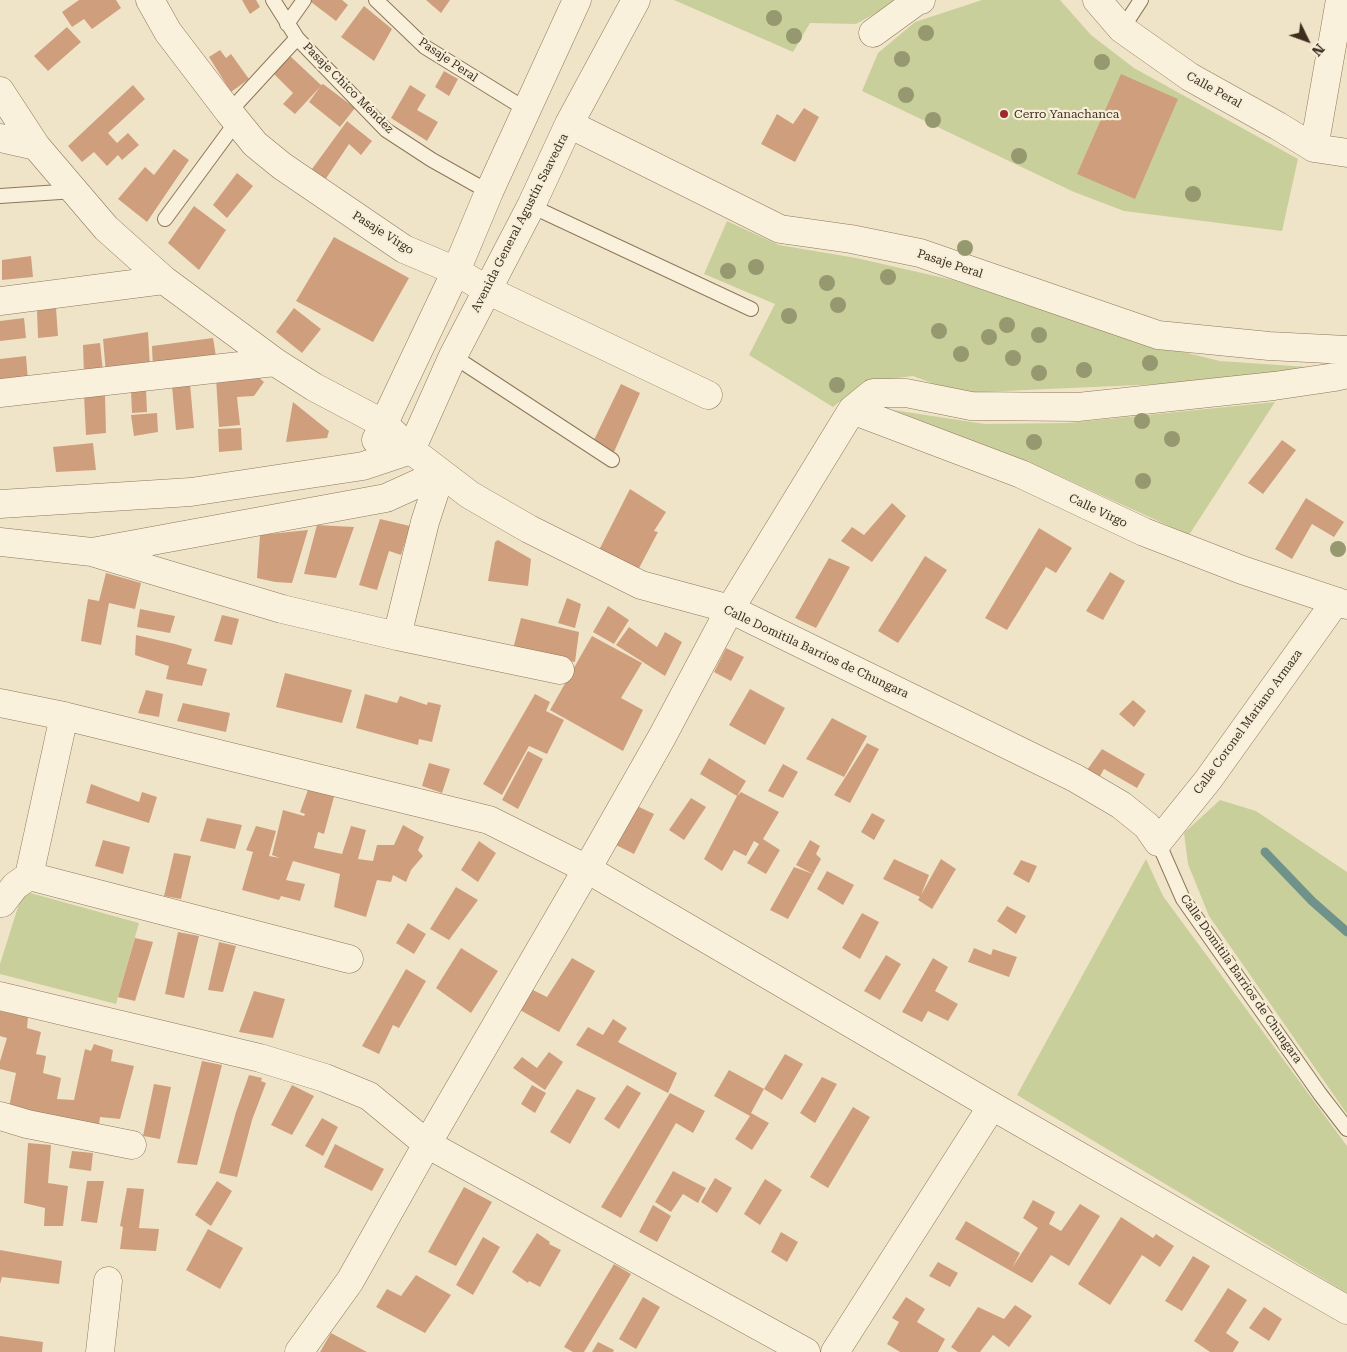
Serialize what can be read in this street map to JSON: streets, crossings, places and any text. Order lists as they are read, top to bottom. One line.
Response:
{"streets":{"street":["Pasaje Peral","Calle Peral","Avenida General Agustín Saavedra","Pasaje Virgo","Calle Virgo","Calle Domitila Barrios de Chungara","Calle Coronel Mariano Armaza"],"lane":["Pasaje Chico Méndez"]},"crossings":[["Pasaje Peral","Avenida General Agustín Saavedra"],["Avenida General Agustín Saavedra","Pasaje Virgo"],["Avenida General Agustín Saavedra","Calle Domitila Barrios de Chungara"],["Calle Virgo","Calle Coronel Mariano Armaza"],["Calle Domitila Barrios de Chungara","Calle Coronel Mariano Armaza"]],"places":["Cerro Yanachanca"],"north":"bottom right"}
